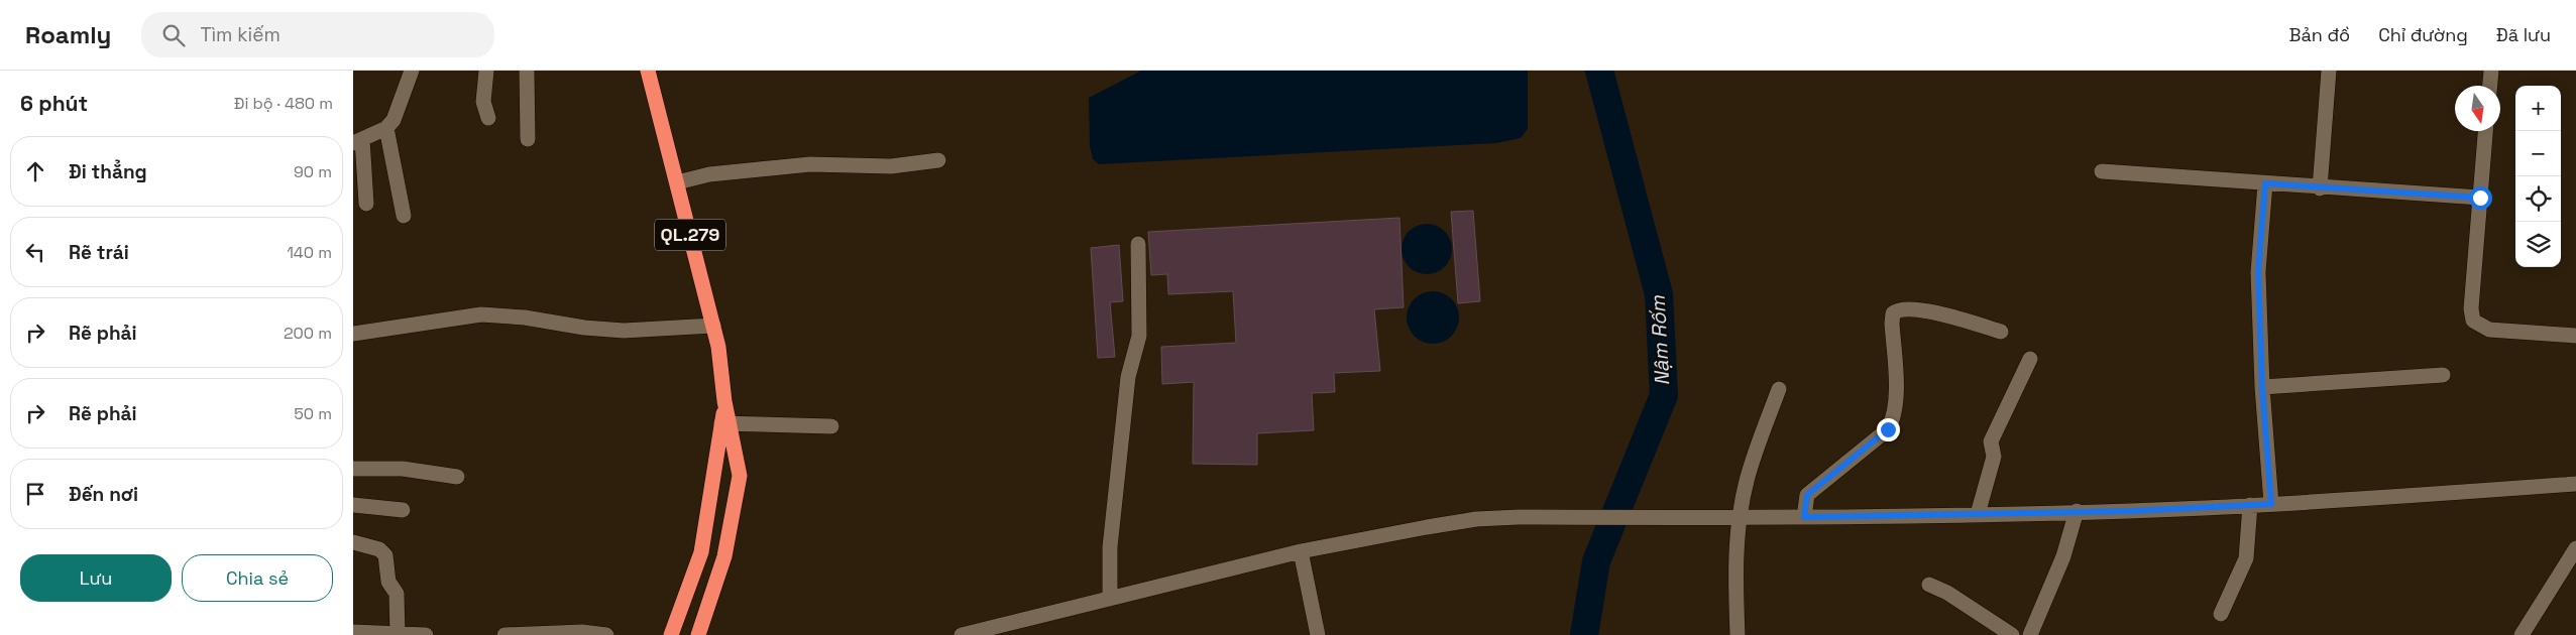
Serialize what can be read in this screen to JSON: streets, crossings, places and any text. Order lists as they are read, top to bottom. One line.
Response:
{"streets":{"highway":["QL.279"]},"water":["Nậm Rốm"],"north":"bottom","page":{"header":"Roamly","search":"Tìm kiếm","nav":["Bản đồ","Chỉ đường","Đã lưu"],"heading":["6 phút","Đi bộ · 480 m"],"map_buttons":["+","−"],"list":[["Đi thẳng","90 m"],["Rẽ trái","140 m"],["Rẽ phải","200 m"],["Rẽ phải","50 m"],"Đến nơi"],"buttons":["Lưu","Chia sẻ"]}}
